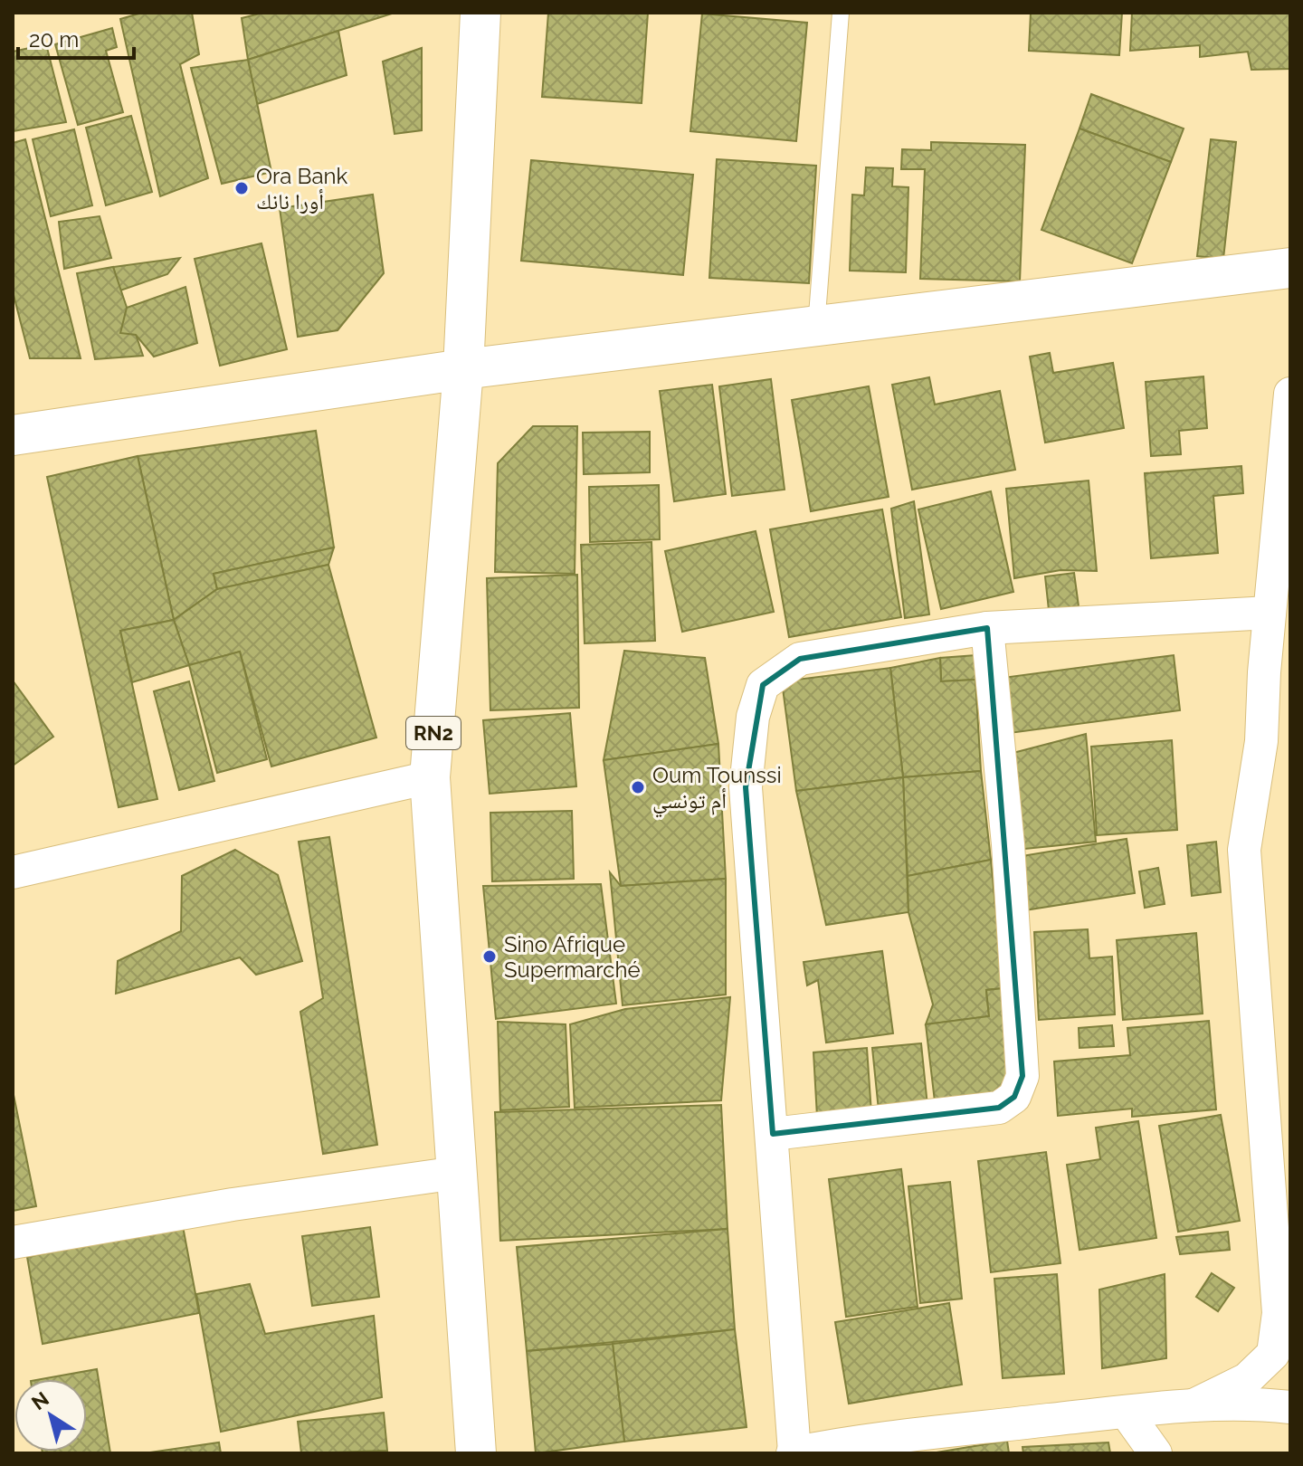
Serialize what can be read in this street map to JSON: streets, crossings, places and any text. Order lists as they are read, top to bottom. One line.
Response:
{"streets":{"main road":["RN2"]},"places":["Ora Bank أورا نانك","Oum Tounssi أم تونسي","Sino Afrique Supermarché"],"scale_bar":"20 m","north":"top left"}
